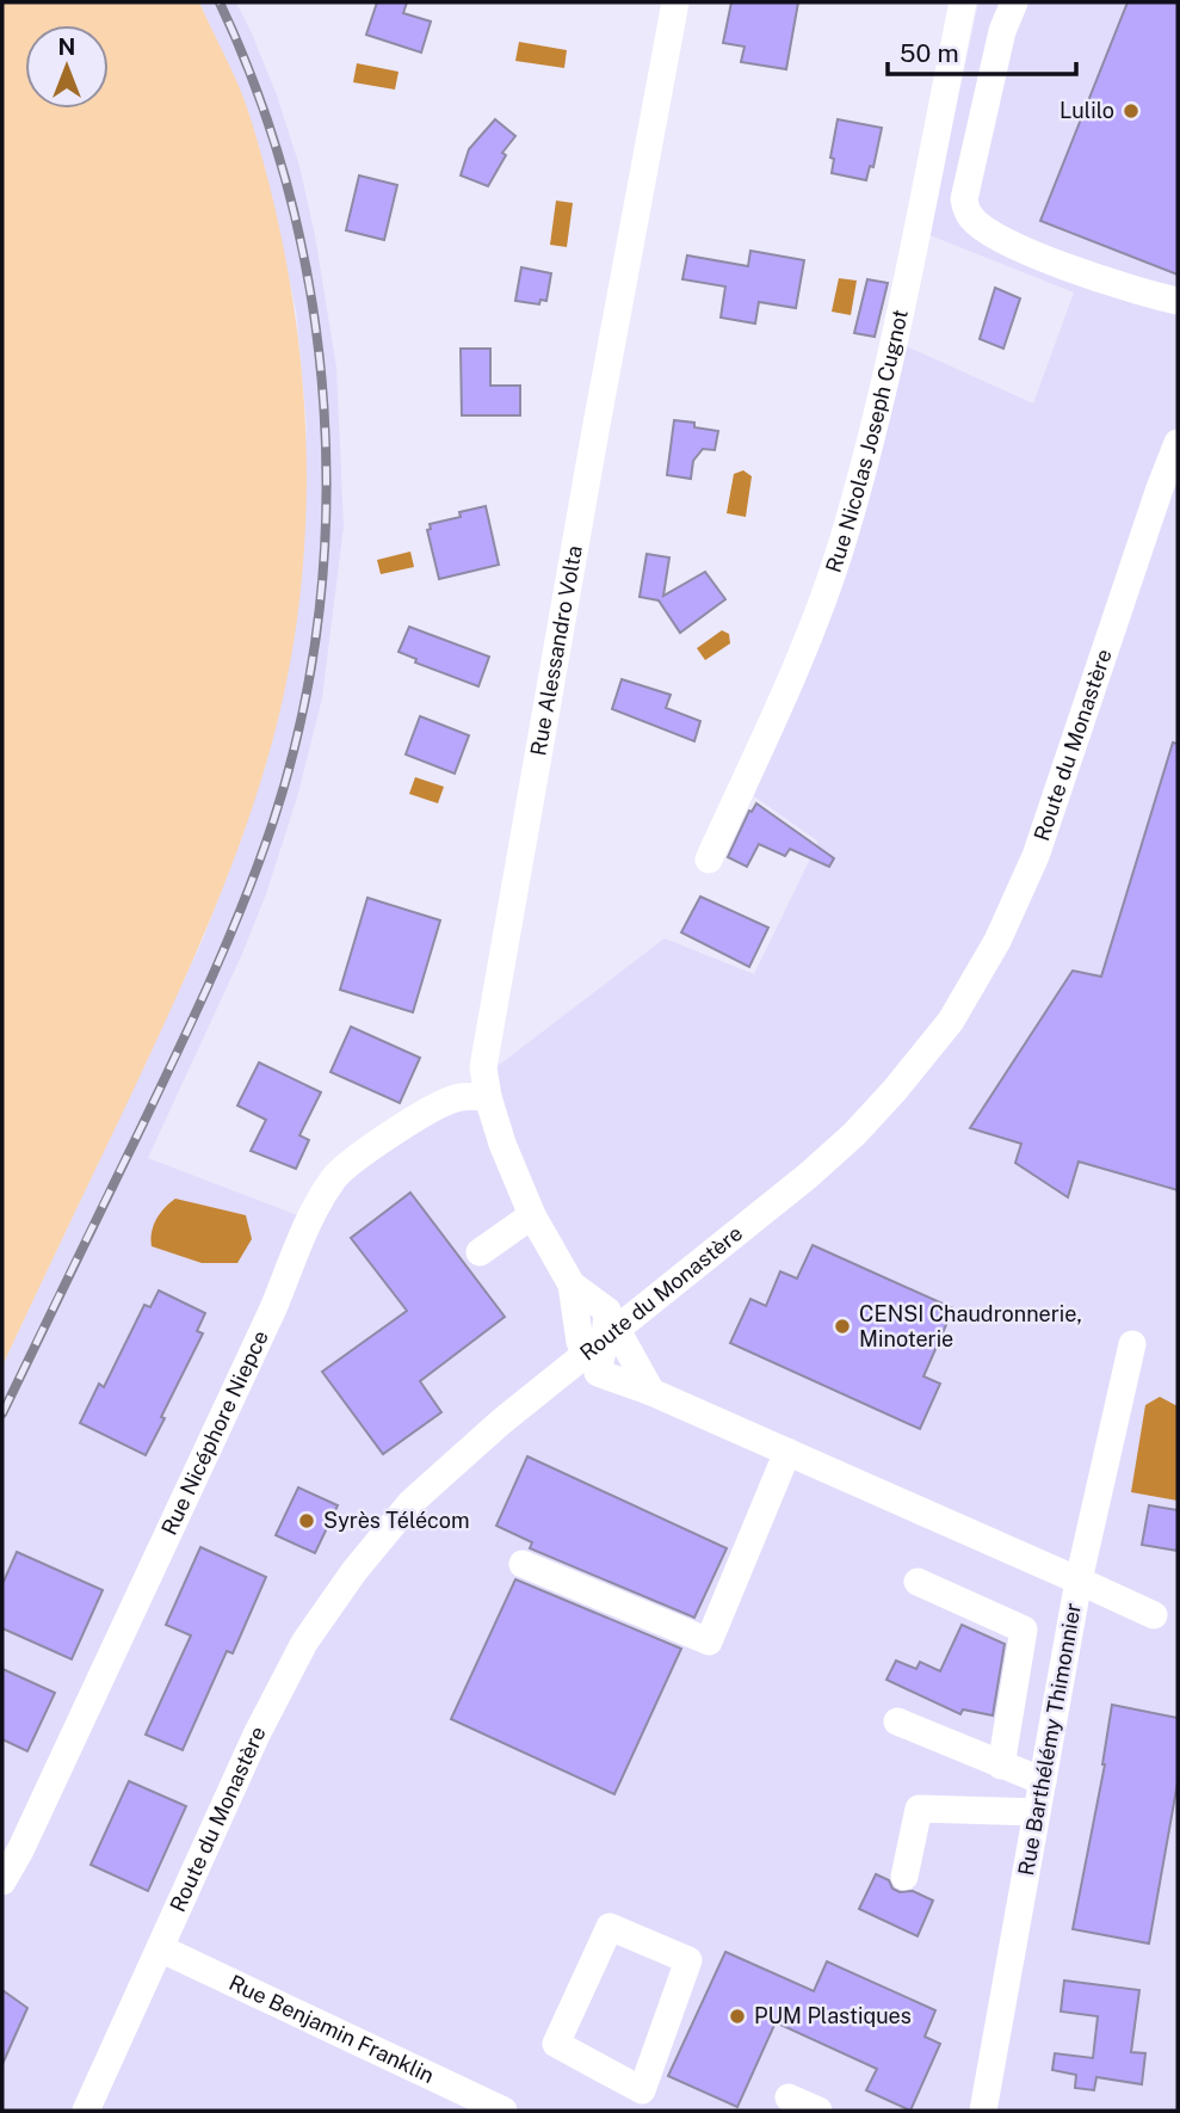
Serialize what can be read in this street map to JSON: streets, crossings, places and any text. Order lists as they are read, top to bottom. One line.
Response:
{"streets":{"street":["Rue Nicolas Joseph Cugnot","Rue Alessandro Volta","Route du Monastère","Rue Nicéphore Niepce","Rue Barthélémy Thimonnier","Rue Benjamin Franklin"]},"crossings":[["Rue Alessandro Volta","Route du Monastère"],["Rue Alessandro Volta","Rue Nicéphore Niepce"],["Rue Alessandro Volta","Rue Barthélémy Thimonnier"],["Route du Monastère","Rue Barthélémy Thimonnier"],["Route du Monastère","Rue Benjamin Franklin"]],"places":["Lulilo","CENSI Chaudronnerie, Minoterie","Syrès Télécom","PUM Plastiques"],"scale_bar":"50 m","north":"top"}
